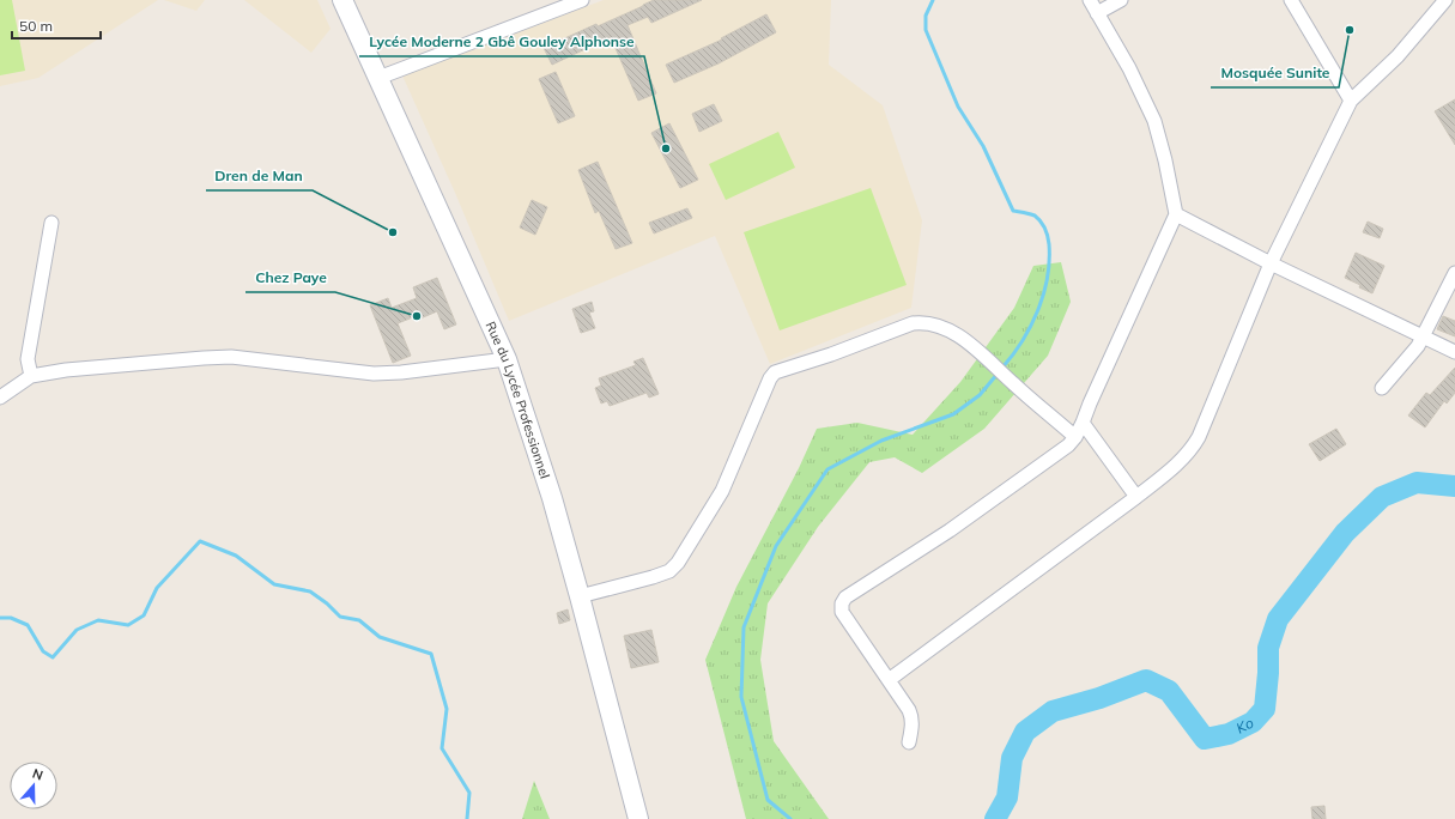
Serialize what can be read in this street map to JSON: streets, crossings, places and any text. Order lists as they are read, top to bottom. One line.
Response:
{"streets":{"main road":["Rue du Lycée Professionnel"]},"water":["Ko"],"places":["Mosquée Sunite","Lycée Moderne 2 Gbê Gouley Alphonse","Dren de Man","Chez Paye"],"scale_bar":"50 m","north":"top"}
